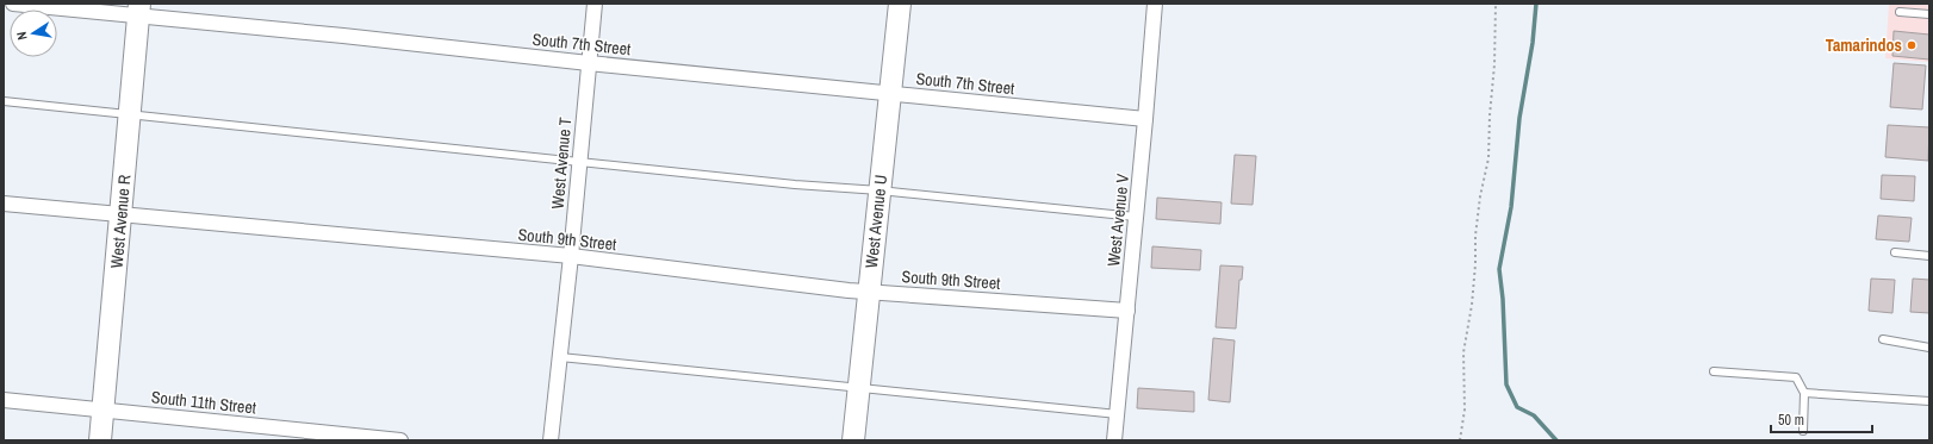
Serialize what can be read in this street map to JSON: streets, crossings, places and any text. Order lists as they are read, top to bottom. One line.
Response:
{"streets":{"street":["South 7th Street","West Avenue T","West Avenue V","West Avenue R","West Avenue U","South 9th Street","South 11th Street"]},"crossings":[["South 7th Street","West Avenue T"],["South 7th Street","West Avenue V"],["South 7th Street","West Avenue R"],["South 7th Street","West Avenue U"],["West Avenue T","South 9th Street"],["West Avenue V","South 9th Street"],["West Avenue R","South 9th Street"],["West Avenue R","South 11th Street"],["West Avenue U","South 9th Street"]],"places":["Tamarindos"],"scale_bar":"50 m","north":"left"}
